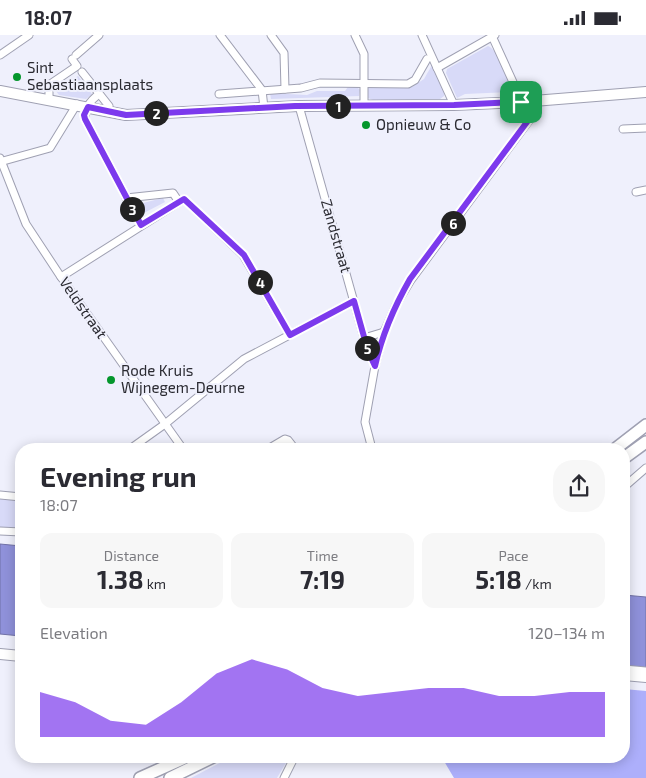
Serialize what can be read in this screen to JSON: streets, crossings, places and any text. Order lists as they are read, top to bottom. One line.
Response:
{"streets":{"street":["Zandstraat","Veldstraat"]},"places":["Sint Sebastiaansplaats","Opnieuw & Co","Rode Kruis Wijnegem-Deurne"],"page":{"status":"18:07","pins":["1","2","3","6","4","5"],"heading":["Evening run","18:07"],"stats":[["Distance","1.38 km"],["Time","7:19"],["Pace","5:18 /km"]],"chart":["Elevation","120–134 m"]}}
